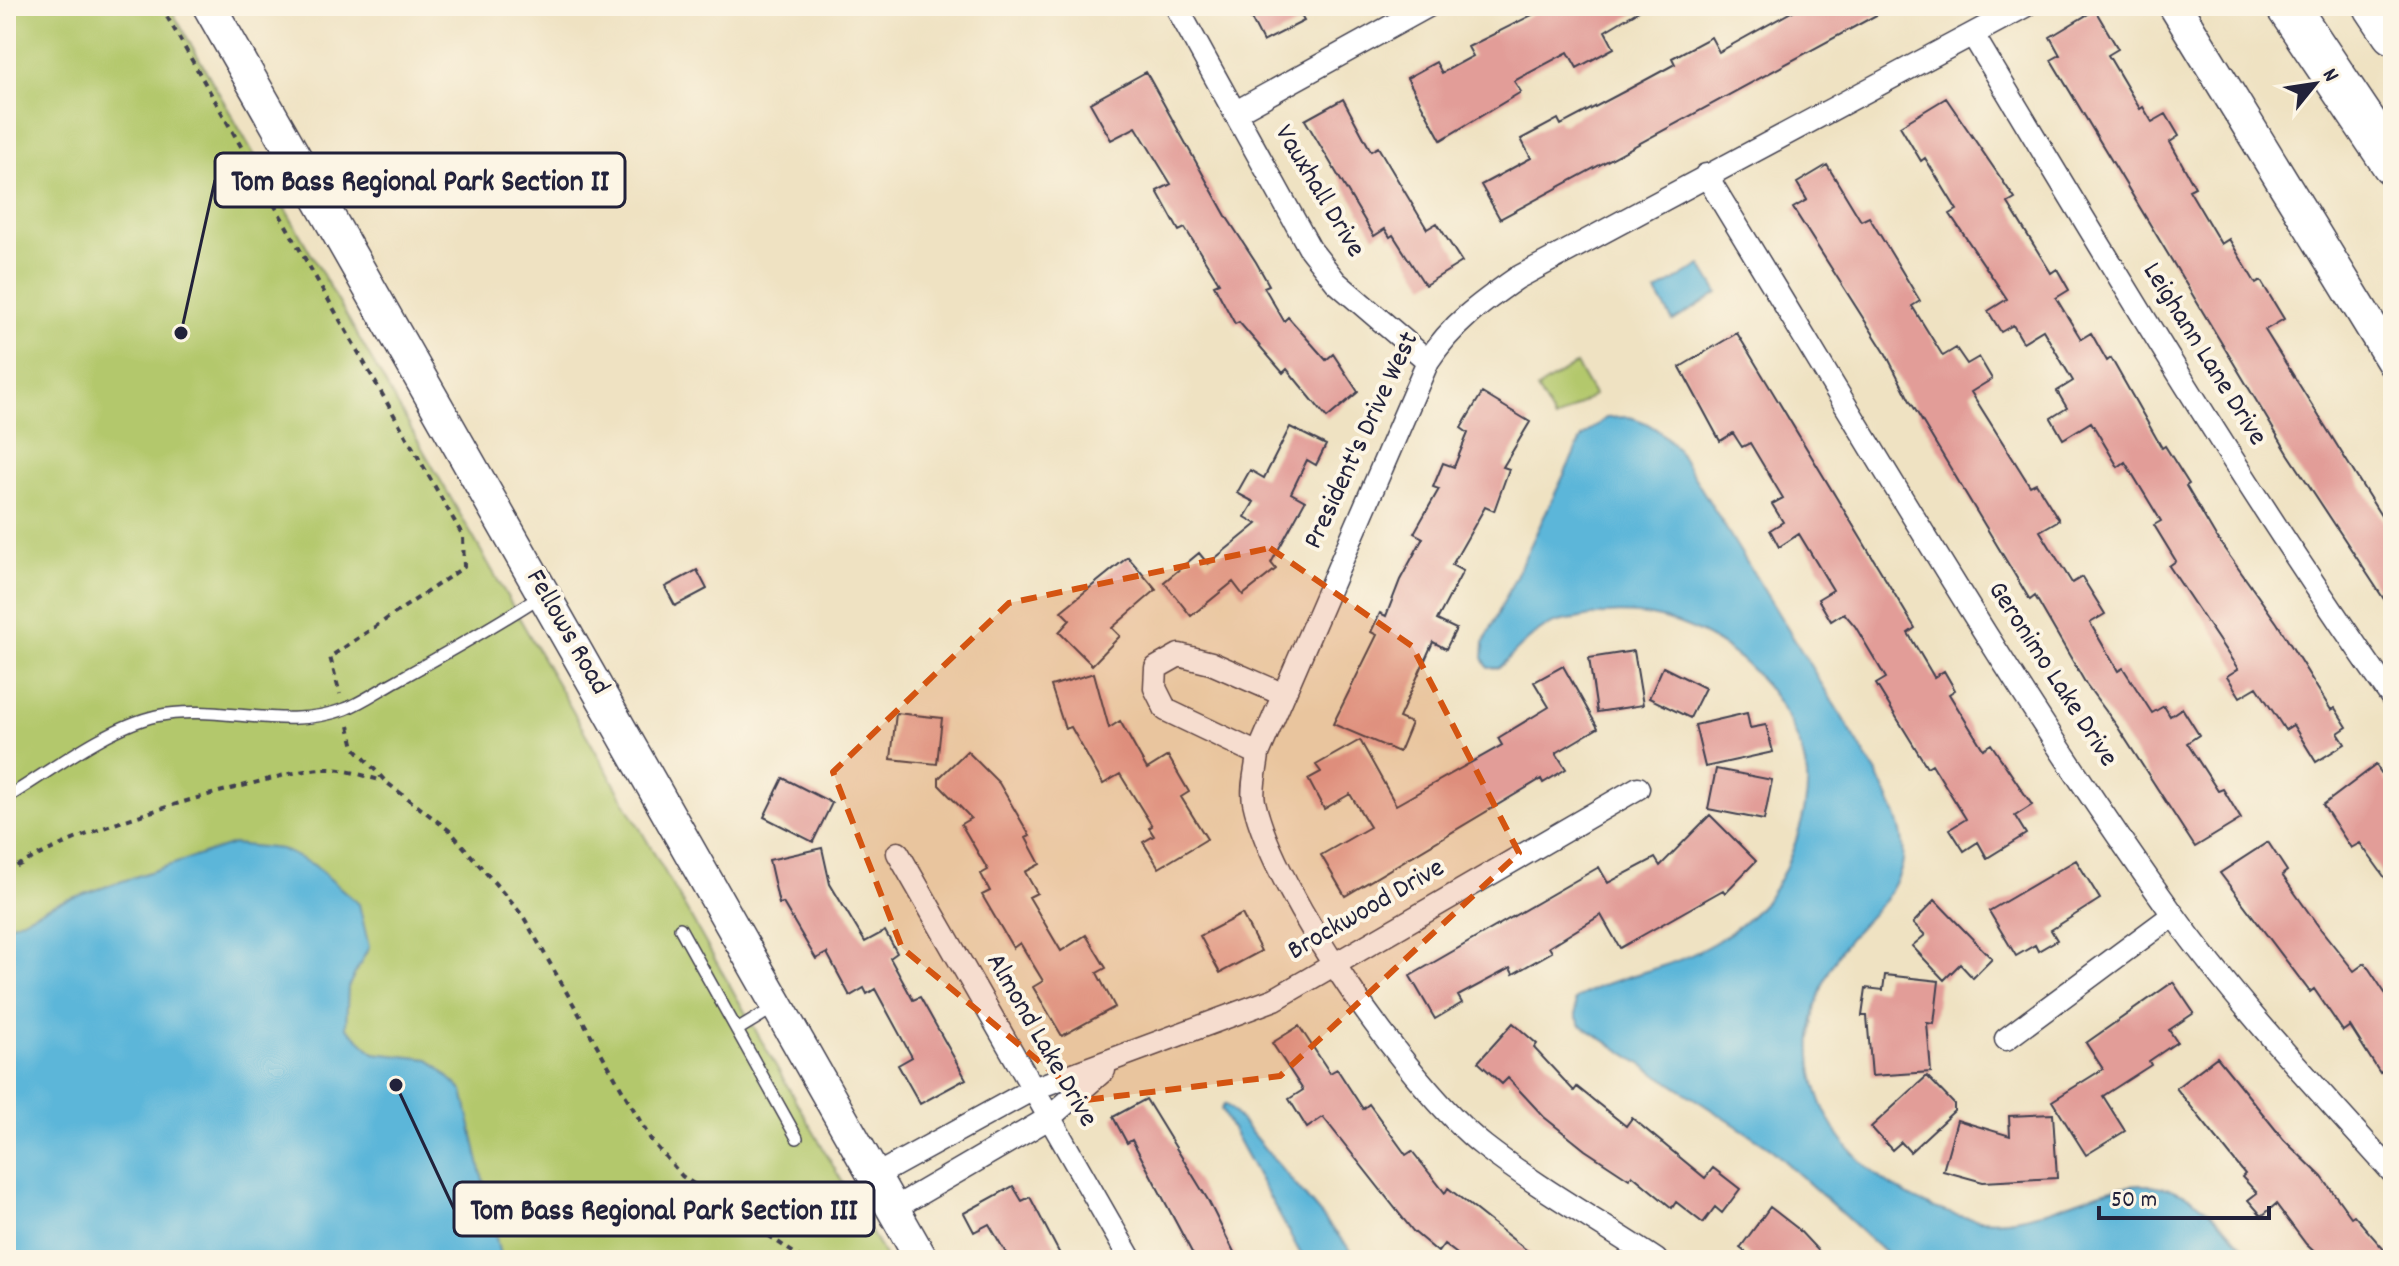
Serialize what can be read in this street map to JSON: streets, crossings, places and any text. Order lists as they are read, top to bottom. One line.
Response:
{"streets":{"street":["Vauxhall Drive","Leighann Lane Drive","President's Drive West","Fellows Road","Geronimo Lake Drive","Brockwood Drive","Almond Lake Drive"]},"crossings":[["Vauxhall Drive","President's Drive West"],["Leighann Lane Drive","President's Drive West"],["President's Drive West","Geronimo Lake Drive"],["President's Drive West","Brockwood Drive"],["Fellows Road","Brockwood Drive"],["Brockwood Drive","Almond Lake Drive"]],"places":["Tom Bass Regional Park Section II","Tom Bass Regional Park Section III"],"scale_bar":"50 m","north":"top right"}
